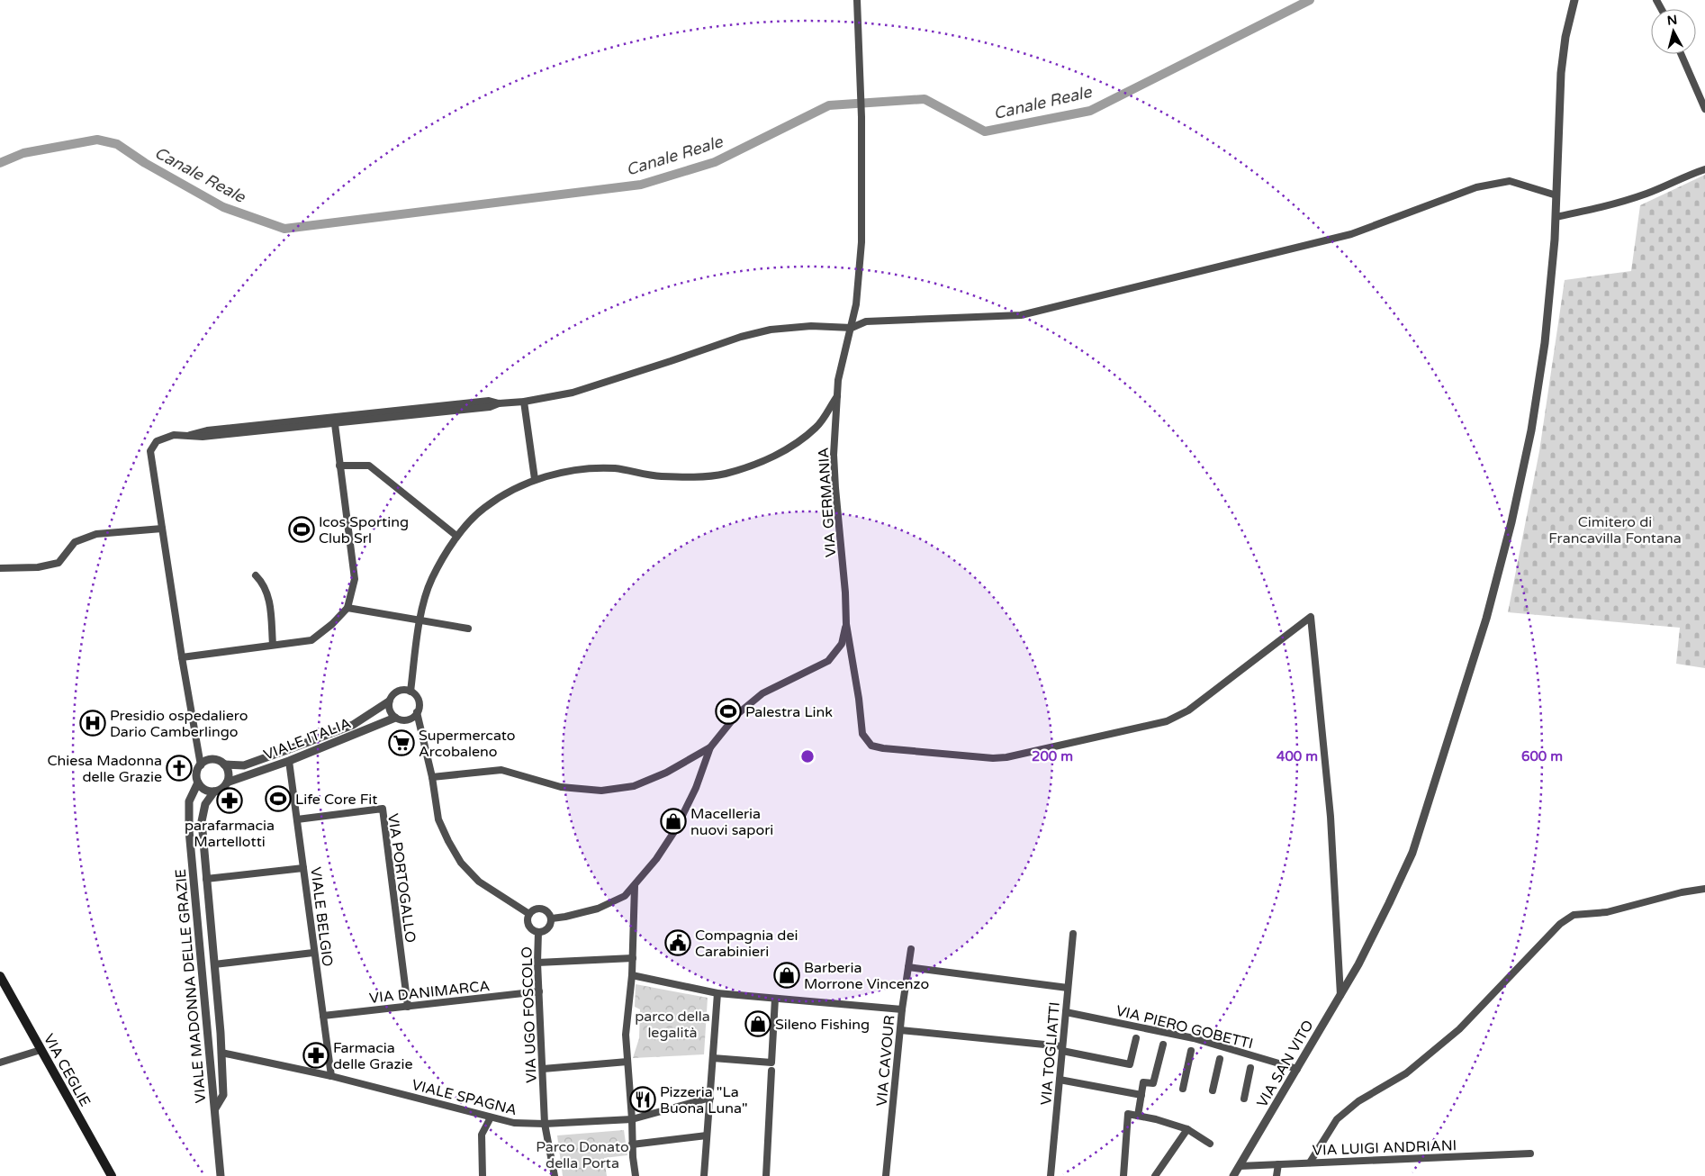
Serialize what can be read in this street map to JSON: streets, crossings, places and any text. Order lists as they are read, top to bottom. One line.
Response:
{"streets":{"main road":["VIA CEGLIE"],"street":["VIA GERMANIA","VIALE ITALIA","VIA PORTOGALLO","VIALE BELGIO","VIALE MADONNA DELLE GRAZIE","VIA DANIMARCA","VIA UGO FOSCOLO","VIA PIERO GOBETTI","VIA TOGLIATTI","VIA CAVOUR","VIA SAN VITO","VIALE SPAGNA","VIA LUIGI ANDRIANI"]},"crossings":[["VIALE ITALIA","VIALE BELGIO"],["VIALE ITALIA","VIALE MADONNA DELLE GRAZIE"],["VIA PORTOGALLO","VIALE BELGIO"],["VIA PORTOGALLO","VIA DANIMARCA"],["VIALE BELGIO","VIA DANIMARCA"],["VIALE BELGIO","VIALE SPAGNA"],["VIALE MADONNA DELLE GRAZIE","VIALE SPAGNA"],["VIA DANIMARCA","VIA UGO FOSCOLO"],["VIA UGO FOSCOLO","VIALE SPAGNA"],["VIA PIERO GOBETTI","VIA TOGLIATTI"],["VIA PIERO GOBETTI","VIA SAN VITO"],["VIA SAN VITO","VIA LUIGI ANDRIANI"]],"water":["Canale Reale"],"parks":["Cimitero di Francavilla Fontana","parco della legalità","Parco Donato della Porta"],"places":{"sports":["Icos Sporting Club Srl","Palestra Link","Life Core Fit"],"hospital":["Presidio ospedaliero Dario Camberlingo"],"supermarket":["Supermercato Arcobaleno"],"church":["Chiesa Madonna delle Grazie"],"pharmacy":["parafarmacia Martellotti","Farmacia delle Grazie"],"shop":["Macelleria nuovi sapori","Barberia Morrone Vincenzo","Sileno Fishing"],"public building":["Compagnia dei Carabinieri"],"restaurant":["Pizzeria \"La Buona Luna\""]},"north":"top","rings":["200 m","400 m","600 m"]}
